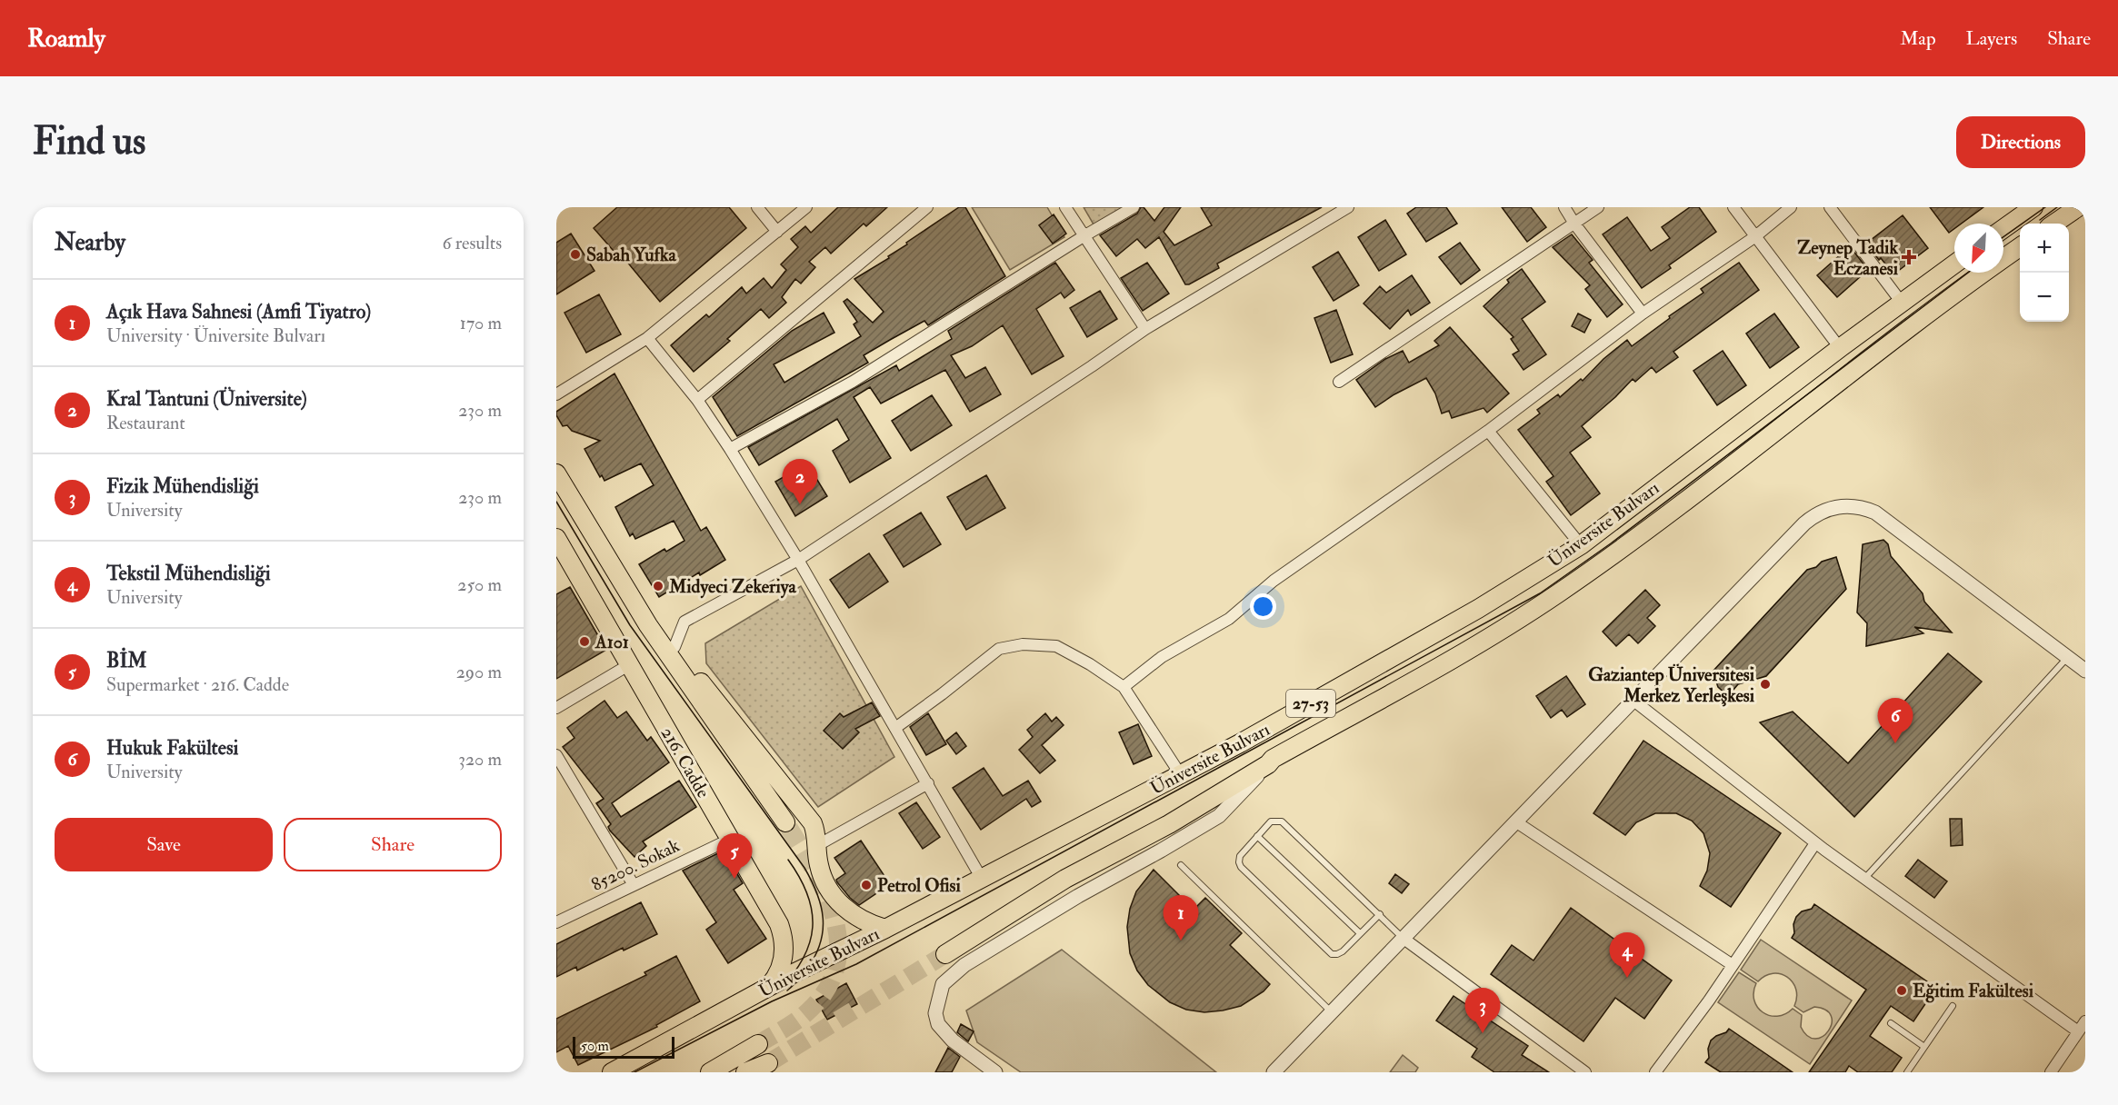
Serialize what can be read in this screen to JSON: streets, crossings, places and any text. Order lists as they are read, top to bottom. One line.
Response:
{"streets":{"main road":["Üniversite Bulvarı","27-53","216. Cadde"],"street":["85200. Sokak"]},"crossings":[["Üniversite Bulvarı","216. Cadde"],["216. Cadde","85200. Sokak"]],"places":{"other":["Sabah Yufka","Midyeci Zekeriya","A101","Gaziantep Üniversitesi Merkez Yerleşkesi","Petrol Ofisi","Eğitim Fakültesi"],"health":["Zeynep Tadik Eczanesi"]},"scale_bar":"50 m","north":"bottom left","page":{"header":"Roamly","nav":["Map","Layers","Share"],"buttons":["Directions",["Save","Share"]],"title":"Find us","heading":["Nearby","6 results"],"map_buttons":["+","−"],"list":[{"mark":"1","name":"Açık Hava Sahnesi (Amfi Tiyatro)","note":"University · Üniversite Bulvarı","value":"170 m"},{"mark":"2","name":"Kral Tantuni (Üniversite)","note":"Restaurant","value":"230 m"},{"mark":"3","name":"Fizik Mühendisliği","note":"University","value":"230 m"},{"mark":"4","name":"Tekstil Mühendisliği","note":"University","value":"250 m"},{"mark":"5","name":"BİM","note":"Supermarket · 216. Cadde","value":"290 m"},{"mark":"6","name":"Hukuk Fakültesi","note":"University","value":"320 m"}],"pins":["2","6","5","1","4","3"],"scale":"50 m"}}
